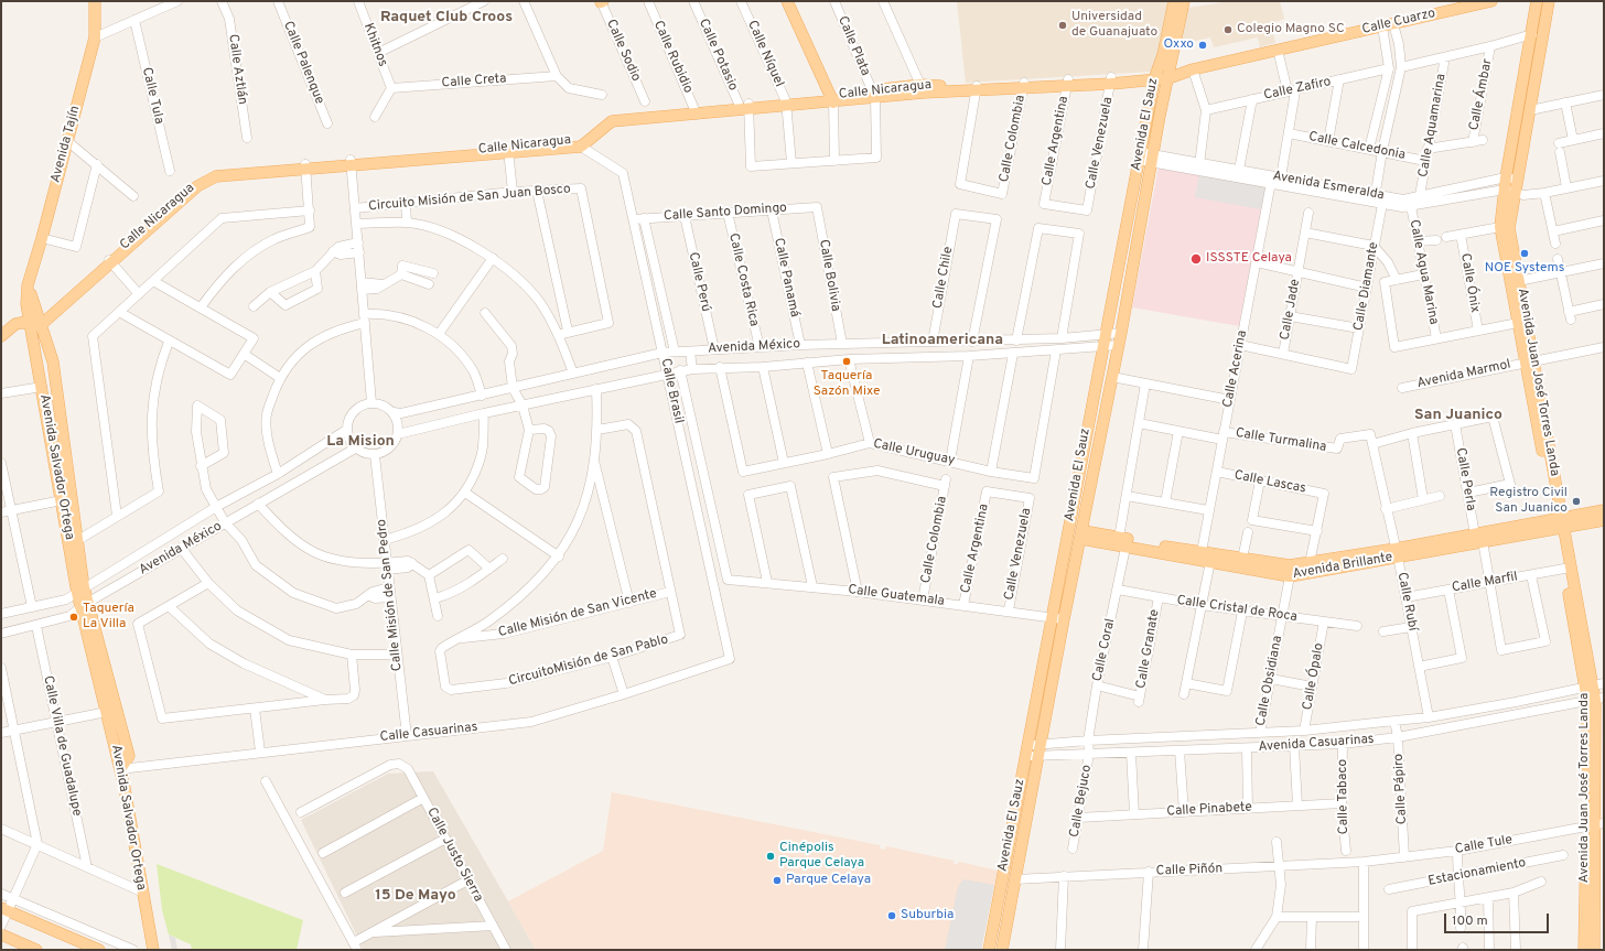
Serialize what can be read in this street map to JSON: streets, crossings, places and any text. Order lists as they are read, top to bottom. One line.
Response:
{"streets":{"main road":["Calle Cuarzo","Calle Nicaragua","Avenida El Sauz","Avenida Tajín","Avenida Juan José Torres Landa","Avenida Salvador Ortega","Avenida Brillante"],"street":["Khitnos","Calle Plata","Calle Sodio","Calle Níquel","Calle Potasio","Calle Rubidio","Calle Palenque","Calle Aztlán","Calle Creta","Calle Zafiro","Calle Ámbar","Calle Tula","Calle Aquamarina","Calle Colombia","Calle Argentina","Calle Venezuela","Calle Calcedonia","Avenida Esmeralda","Circuito Misión de San Juan Bosco","Calle Santo Domingo","Calle Agua Marina","Calle Bolivia","Calle Panamá","Calle Chile","Calle Costa Rica","Calle Perú","Calle Ónix","Calle Diamante","Calle Jade","Avenida México","Calle Acerina","Avenida Marmol","Calle Brasil","Calle Turmalina","Calle Uruguay","Calle Perla","Calle Lascas","Calle Marfil","Calle Misión de San Pedro","Calle Guatemala","Calle Rubí","Calle Cristal de Roca","Calle Misión de San Vicente","Calle Granate","Calle Coral","CircuitoMisión de San Pablo","Calle Ópalo","Calle Obsidiana","Calle Casuarinas","Avenida Casuarinas","Calle Villa de Guadalupe","Calle Pápiro","Calle Tabaco","Calle Bejuco","Calle Pinabete","Calle Tule","Calle Justo Sierra","Calle Piñón","Estacionamiento"]},"crossings":[["Calle Cuarzo","Calle Nicaragua"],["Calle Cuarzo","Avenida El Sauz"],["Calle Cuarzo","Calle Acerina"],["Khitnos","Calle Creta"],["Calle Plata","Calle Nicaragua"],["Calle Níquel","Calle Nicaragua"],["Calle Potasio","Calle Nicaragua"],["Calle Rubidio","Calle Nicaragua"],["Calle Zafiro","Calle Acerina"],["Calle Nicaragua","Avenida El Sauz"],["Calle Nicaragua","Calle Colombia"],["Calle Nicaragua","Calle Argentina"],["Calle Nicaragua","Calle Venezuela"],["Calle Nicaragua","Calle Brasil"],["Calle Nicaragua","Avenida Salvador Ortega"],["Avenida El Sauz","Avenida Esmeralda"],["Avenida El Sauz","Avenida México"],["Avenida El Sauz","Avenida Brillante"],["Avenida El Sauz","Calle Guatemala"],["Avenida El Sauz","Avenida Casuarinas"],["Avenida El Sauz","Calle Piñón"],["Calle Aquamarina","Calle Calcedonia"],["Calle Aquamarina","Avenida Esmeralda"],["Calle Colombia","Calle Uruguay"],["Calle Colombia","Calle Guatemala"],["Calle Argentina","Calle Venezuela"],["Calle Argentina","Calle Guatemala"],["Calle Venezuela","Calle Guatemala"],["Avenida Tajín","Avenida Salvador Ortega"],["Calle Calcedonia","Calle Acerina"],["Avenida Esmeralda","Calle Agua Marina"],["Avenida Esmeralda","Calle Diamante"],["Avenida Esmeralda","Calle Acerina"],["Avenida Esmeralda","Avenida Juan José Torres Landa"],["Calle Santo Domingo","Calle Bolivia"],["Calle Santo Domingo","Calle Panamá"],["Calle Santo Domingo","Calle Costa Rica"],["Calle Santo Domingo","Calle Perú"],["Calle Santo Domingo","Calle Brasil"],["Calle Bolivia","Avenida México"],["Calle Panamá","Avenida México"],["Calle Chile","Avenida México"],["Calle Costa Rica","Avenida México"],["Calle Perú","Avenida México"],["Calle Diamante","Calle Jade"],["Avenida México","Calle Brasil"],["Avenida México","Calle Uruguay"],["Avenida México","Avenida Salvador Ortega"],["Avenida México","Calle Misión de San Pedro"],["Avenida México","Calle Guatemala"],["Avenida México","Calle Villa de Guadalupe"],["Calle Acerina","Calle Turmalina"],["Calle Acerina","Calle Lascas"],["Calle Acerina","Avenida Brillante"],["Calle Acerina","Calle Cristal de Roca"],["Avenida Marmol","Avenida Juan José Torres Landa"],["Avenida Juan José Torres Landa","Avenida Brillante"],["Avenida Juan José Torres Landa","Calle Marfil"],["Avenida Juan José Torres Landa","Avenida Casuarinas"],["Avenida Juan José Torres Landa","Calle Tule"],["Calle Brasil","Calle Casuarinas"],["Calle Turmalina","Calle Rubí"],["Calle Turmalina","Calle Coral"],["Calle Uruguay","Calle Guatemala"],["Avenida Salvador Ortega","Calle Casuarinas"],["Calle Perla","Avenida Brillante"],["Calle Perla","Calle Marfil"],["Avenida Brillante","Calle Rubí"],["Avenida Brillante","Calle Coral"],["Avenida Brillante","Calle Obsidiana"],["Calle Marfil","Calle Rubí"],["Calle Misión de San Pedro","Calle Casuarinas"],["Calle Rubí","Avenida Casuarinas"],["Calle Cristal de Roca","Calle Granate"],["Calle Cristal de Roca","Calle Coral"],["Calle Cristal de Roca","Calle Ópalo"],["Calle Cristal de Roca","Calle Obsidiana"],["Calle Misión de San Vicente","CircuitoMisión de San Pablo"],["Calle Granate","Calle Coral"],["Calle Coral","Avenida Casuarinas"],["Calle Coral","Calle Bejuco"],["Calle Ópalo","Avenida Casuarinas"],["Calle Obsidiana","Avenida Casuarinas"],["Avenida Casuarinas","Calle Pápiro"],["Avenida Casuarinas","Calle Tabaco"],["Avenida Casuarinas","Calle Bejuco"],["Calle Pápiro","Calle Tule"],["Calle Tabaco","Calle Pinabete"],["Calle Bejuco","Calle Pinabete"],["Calle Tule","Calle Piñón"]],"districts":["Raquet Club Croos","Latinoamericana","San Juanico","La Mision","15 De Mayo"],"places":["Universidad de Guanajuato","Colegio Magno SC","Oxxo","NOE Systems","ISSSTE Celaya","Taquería Sazón Mixe","Registro Civil San Juanico","Taquería La Villa","Cinépolis Parque Celaya","Parque Celaya","Suburbia"],"scale_bar":"100 m"}
